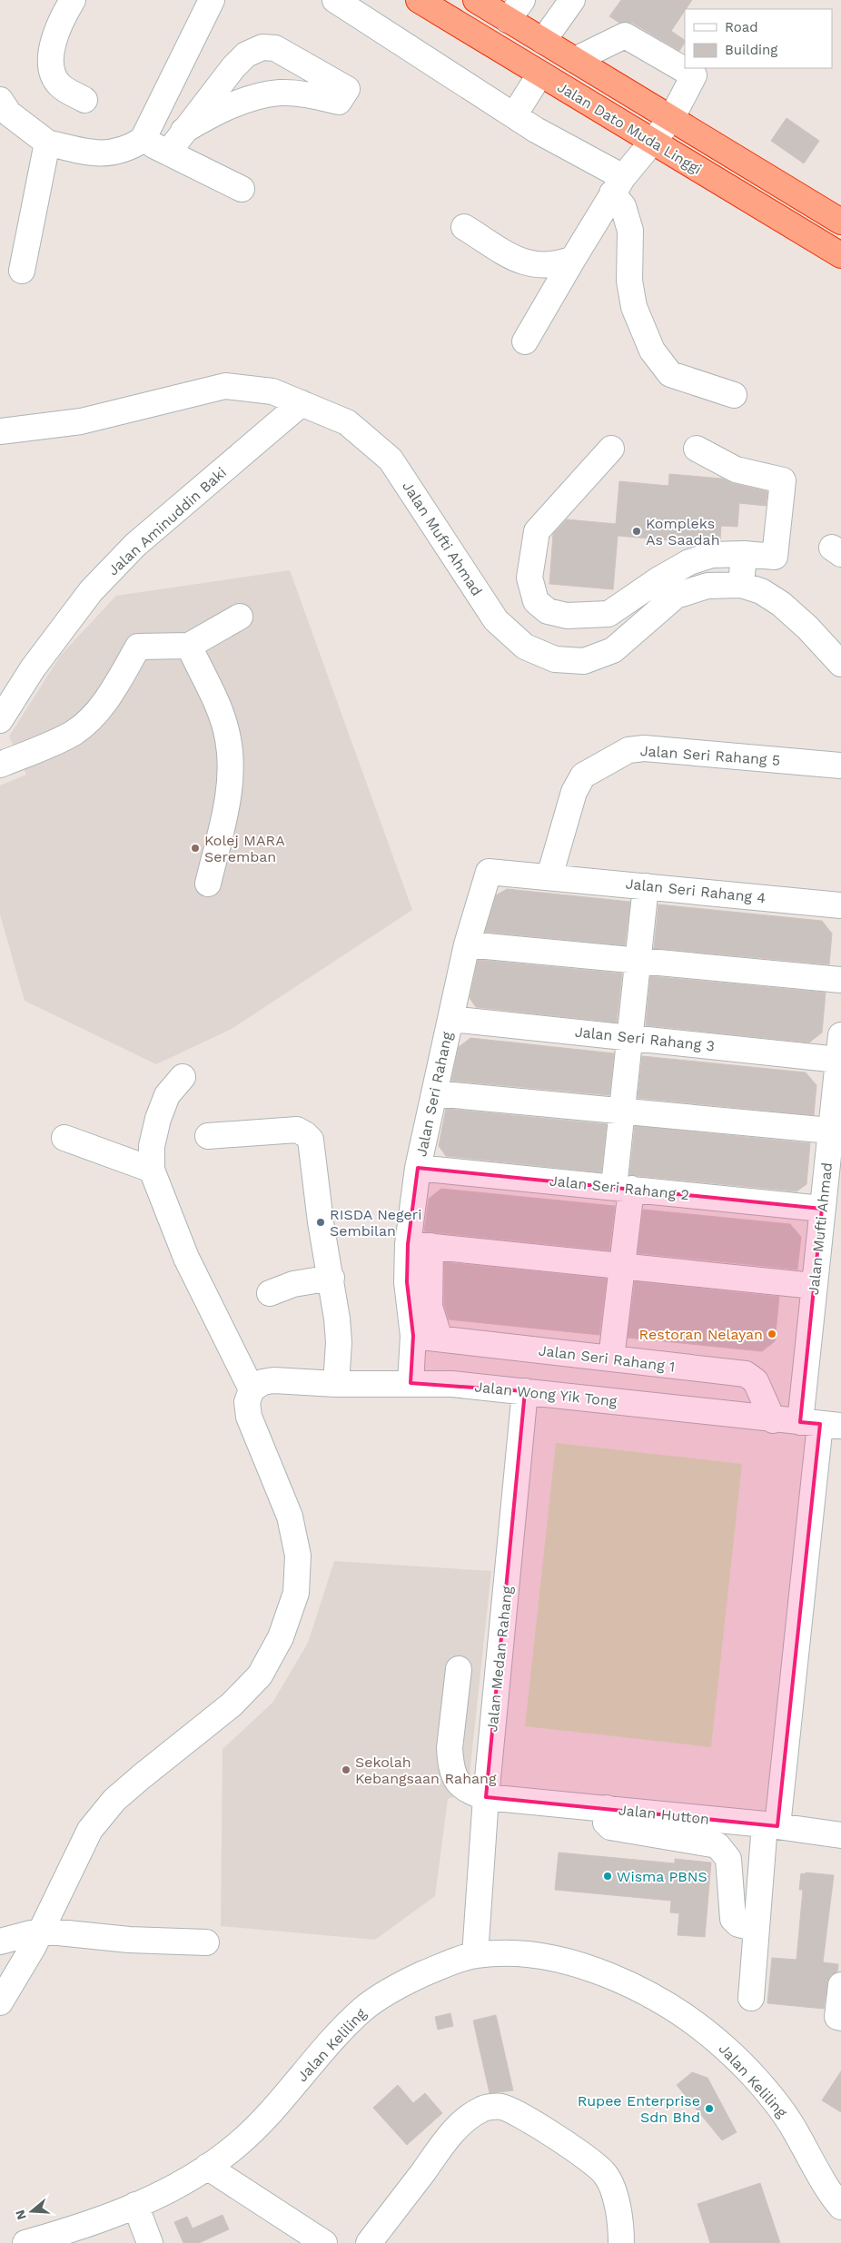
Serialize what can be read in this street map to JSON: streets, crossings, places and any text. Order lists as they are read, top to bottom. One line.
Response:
{"streets":{"highway":["Jalan Dato Muda Linggi"],"street":["Jalan Aminuddin Baki","Jalan Mufti Ahmad","Jalan Seri Rahang 5","Jalan Seri Rahang 4","Jalan Seri Rahang 3","Jalan Seri Rahang","Jalan Seri Rahang 2","Jalan Seri Rahang 1","Jalan Wong Yik Tong","Jalan Medan Rahang","Jalan Hutton","Jalan Keliling"]},"crossings":[["Jalan Aminuddin Baki","Jalan Mufti Ahmad"],["Jalan Mufti Ahmad","Jalan Seri Rahang 3"],["Jalan Mufti Ahmad","Jalan Seri Rahang 2"],["Jalan Mufti Ahmad","Jalan Wong Yik Tong"],["Jalan Mufti Ahmad","Jalan Hutton"],["Jalan Seri Rahang 5","Jalan Seri Rahang 4"],["Jalan Seri Rahang 5","Jalan Seri Rahang"],["Jalan Seri Rahang 4","Jalan Seri Rahang"],["Jalan Seri Rahang 3","Jalan Seri Rahang"],["Jalan Seri Rahang","Jalan Seri Rahang 2"],["Jalan Seri Rahang","Jalan Seri Rahang 1"],["Jalan Seri Rahang","Jalan Wong Yik Tong"],["Jalan Seri Rahang 1","Jalan Wong Yik Tong"],["Jalan Wong Yik Tong","Jalan Medan Rahang"],["Jalan Medan Rahang","Jalan Hutton"],["Jalan Medan Rahang","Jalan Keliling"]],"places":["Kompleks As Saadah","Kolej MARA Seremban","RISDA Negeri Sembilan","Restoran Nelayan","Sekolah Kebangsaan Rahang","Wisma PBNS","Rupee Enterprise Sdn Bhd"],"legend":["Road","Building"],"north":"left"}
